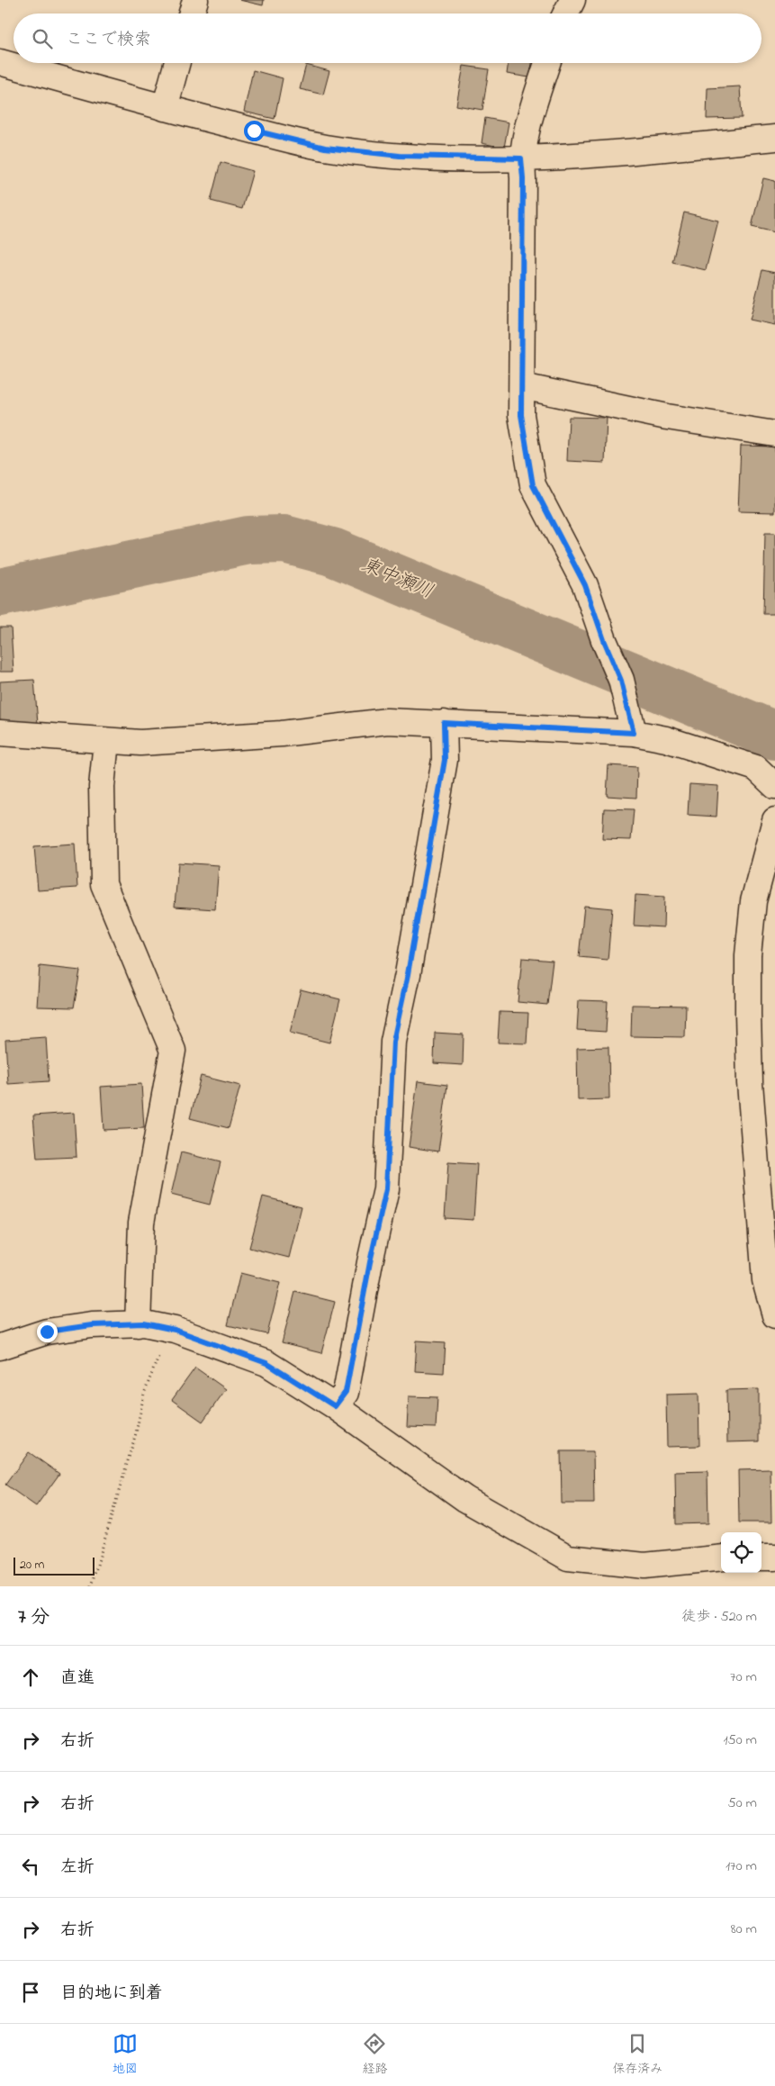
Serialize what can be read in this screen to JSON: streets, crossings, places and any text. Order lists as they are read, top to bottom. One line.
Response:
{"water":["東中瀬川"],"scale_bar":"20 m","page":{"search":"ここで検索","scale":"20 m","heading":["7 分","徒歩 · 520 m"],"list":[["直進","70 m"],["右折","150 m"],["右折","50 m"],["左折","170 m"],["右折","80 m"],"目的地に到着"],"nav":["地図","経路","保存済み"]}}
